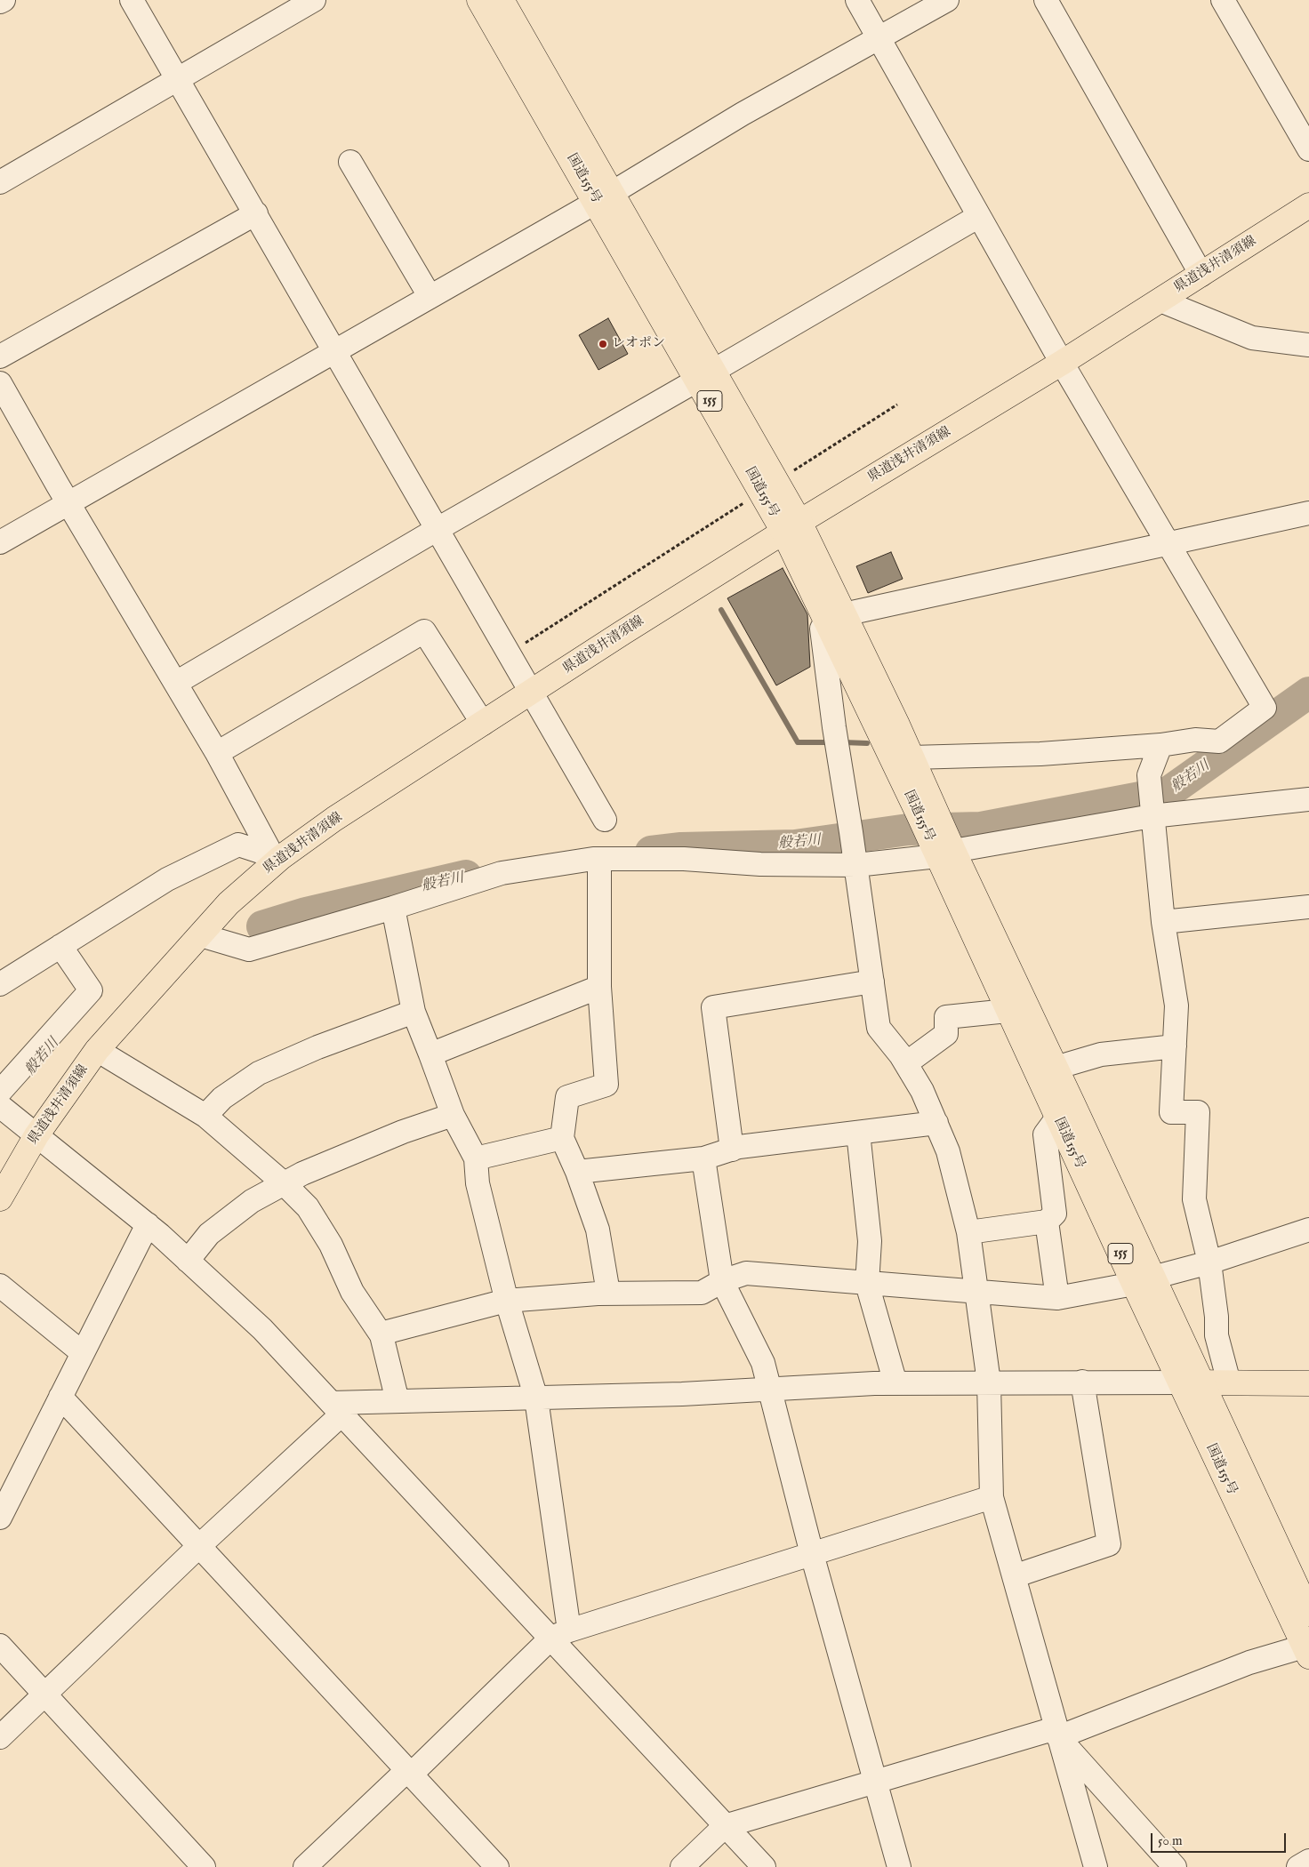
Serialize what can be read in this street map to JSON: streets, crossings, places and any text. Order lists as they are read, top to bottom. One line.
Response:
{"streets":{"main road":["国道155号","県道浅井清須線","155"]},"crossings":[["国道155号","県道浅井清須線"]],"water":["般若川"],"places":["レオポン"],"scale_bar":"50 m"}
